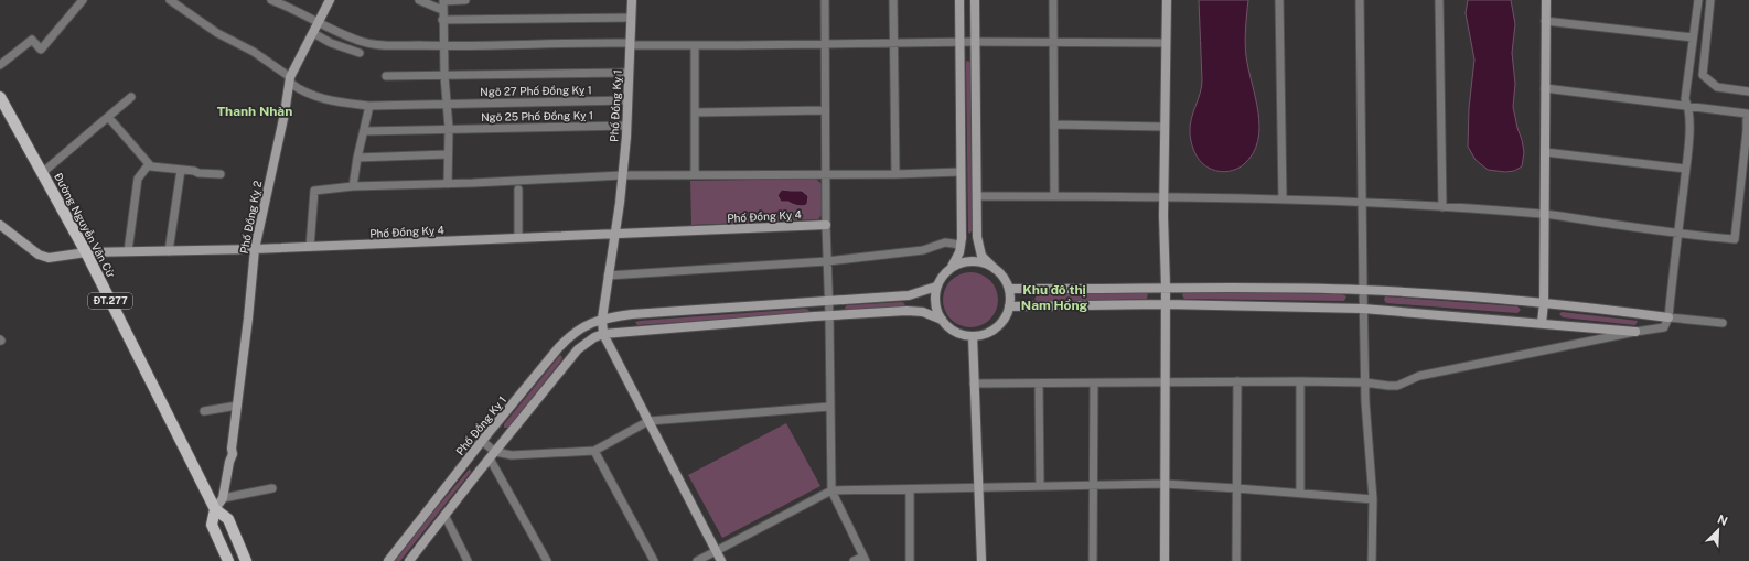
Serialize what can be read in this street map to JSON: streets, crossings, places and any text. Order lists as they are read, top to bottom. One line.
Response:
{"streets":{"main road":["Phố Đồng Kỵ 1","Phố Đồng Kỵ 4","Phố Đồng Kỵ 2","Đường Nguyễn Văn Cừ","ĐT.277"],"street":["Ngõ 27 Phố Đồng Kỵ 1","Ngõ 25 Phố Đồng Kỵ 1"]},"crossings":[["Ngõ 27 Phố Đồng Kỵ 1","Phố Đồng Kỵ 1"],["Ngõ 27 Phố Đồng Kỵ 1","Phố Đồng Kỵ 2"],["Phố Đồng Kỵ 1","Ngõ 25 Phố Đồng Kỵ 1"],["Phố Đồng Kỵ 1","Phố Đồng Kỵ 4"],["Phố Đồng Kỵ 4","Phố Đồng Kỵ 2"],["Phố Đồng Kỵ 4","Đường Nguyễn Văn Cừ"],["Phố Đồng Kỵ 2","Đường Nguyễn Văn Cừ"]],"districts":["Thanh Nhàn","Khu đô thị Nam Hồng"],"north":"top right"}
